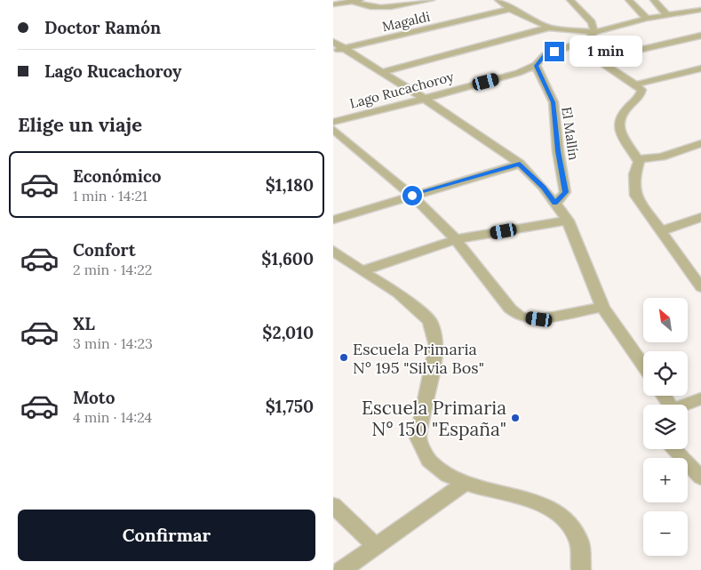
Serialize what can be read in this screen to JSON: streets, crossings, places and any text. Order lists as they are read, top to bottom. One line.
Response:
{"streets":{"street":["Magaldi","Lago Rucachoroy","El Mallín"]},"crossings":[["Lago Rucachoroy","El Mallín"]],"places":["Escuela Primaria N° 195 \"Silvia Bos\"","Escuela Primaria N° 150 \"España\""],"north":"top left","page":{"banner":["Doctor Ramón","Lago Rucachoroy"],"bubble":"1 min","heading":"Elige un viaje","list":[{"name":"Económico","note":"1 min · 14:21","value":"$1,180"},{"name":"Confort","note":"2 min · 14:22","value":"$1,600"},{"name":"XL","note":"3 min · 14:23","value":"$2,010"},{"name":"Moto","note":"4 min · 14:24","value":"$1,750"}],"map_buttons":["+","−"],"buttons":"Confirmar"}}
